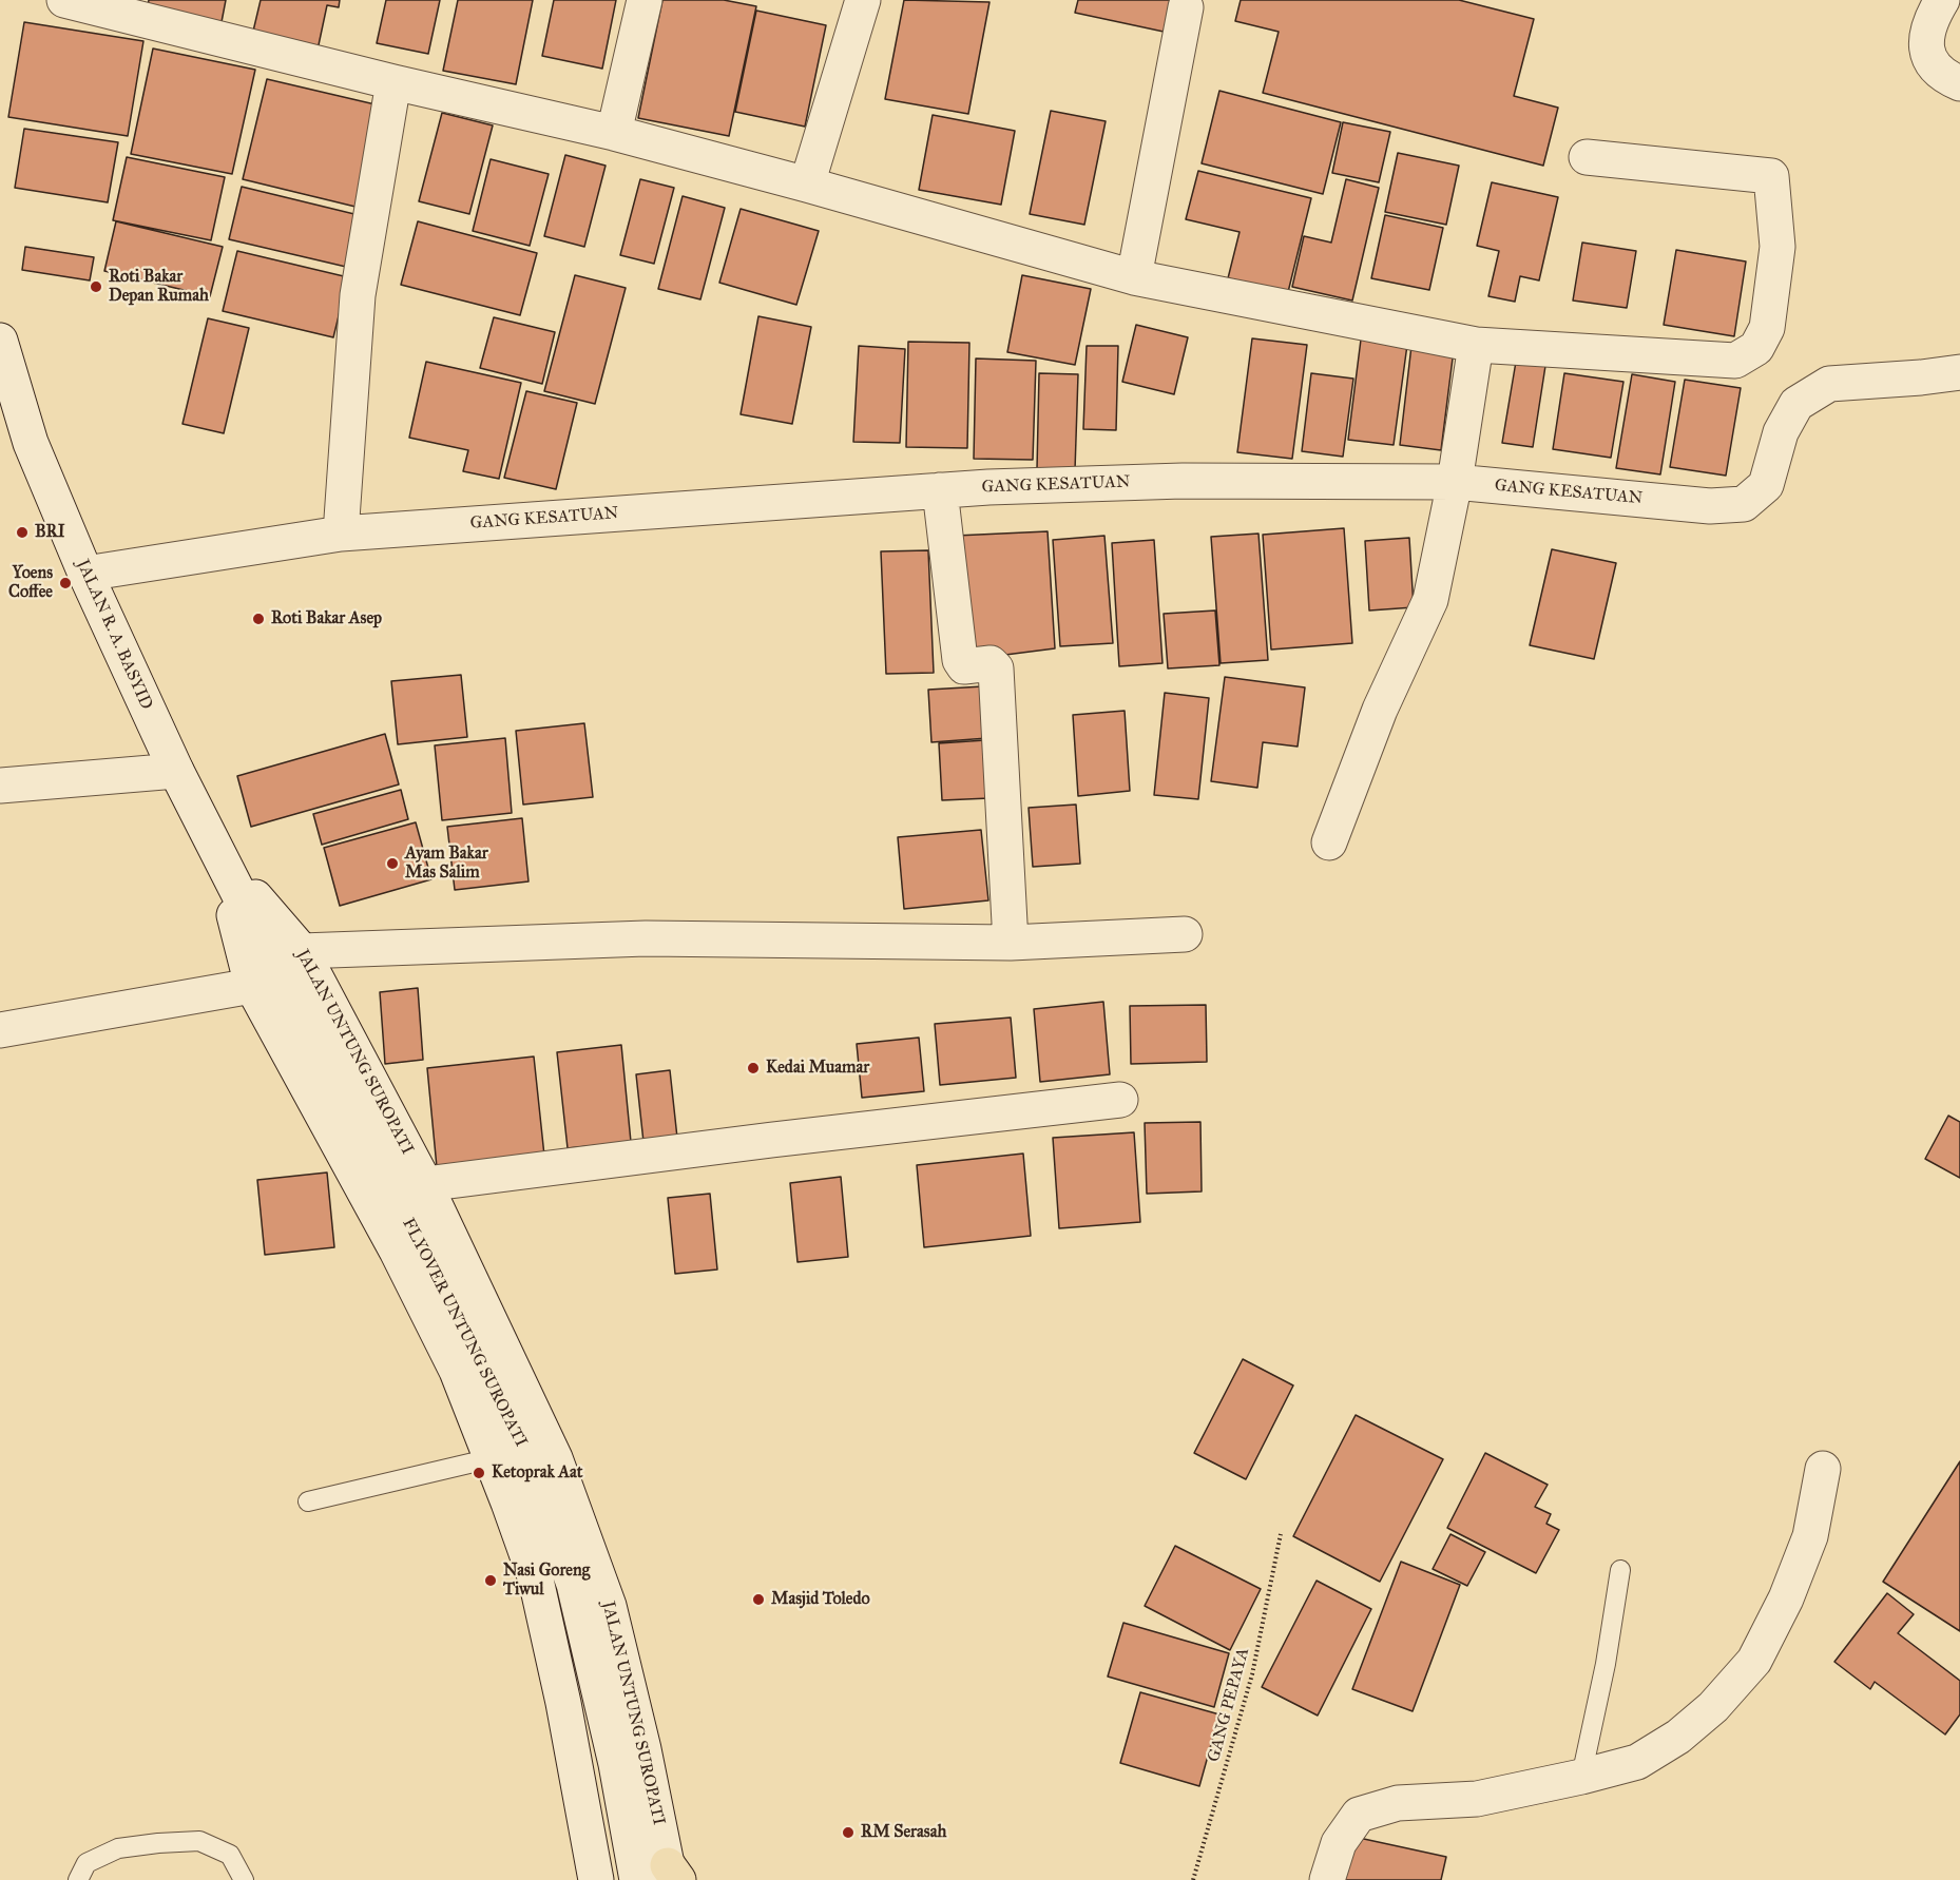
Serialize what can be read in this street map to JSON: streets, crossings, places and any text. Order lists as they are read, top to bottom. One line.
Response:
{"streets":{"street":["GANG KESATUAN","JALAN R. A. BASYID","JALAN UNTUNG SUROPATI","FLYOVER UNTUNG SUROPATI"],"path":["GANG PEPAYA"]},"crossings":[["GANG KESATUAN","JALAN R. A. BASYID"],["JALAN R. A. BASYID","JALAN UNTUNG SUROPATI"],["JALAN UNTUNG SUROPATI","FLYOVER UNTUNG SUROPATI"]],"places":["Roti Bakar Depan Rumah","BRI","Yoens Coffee","Roti Bakar Asep","Ayam Bakar Mas Salim","Kedai Muamar","Ketoprak Aat","Nasi Goreng Tiwul","Masjid Toledo","RM Serasah"]}
